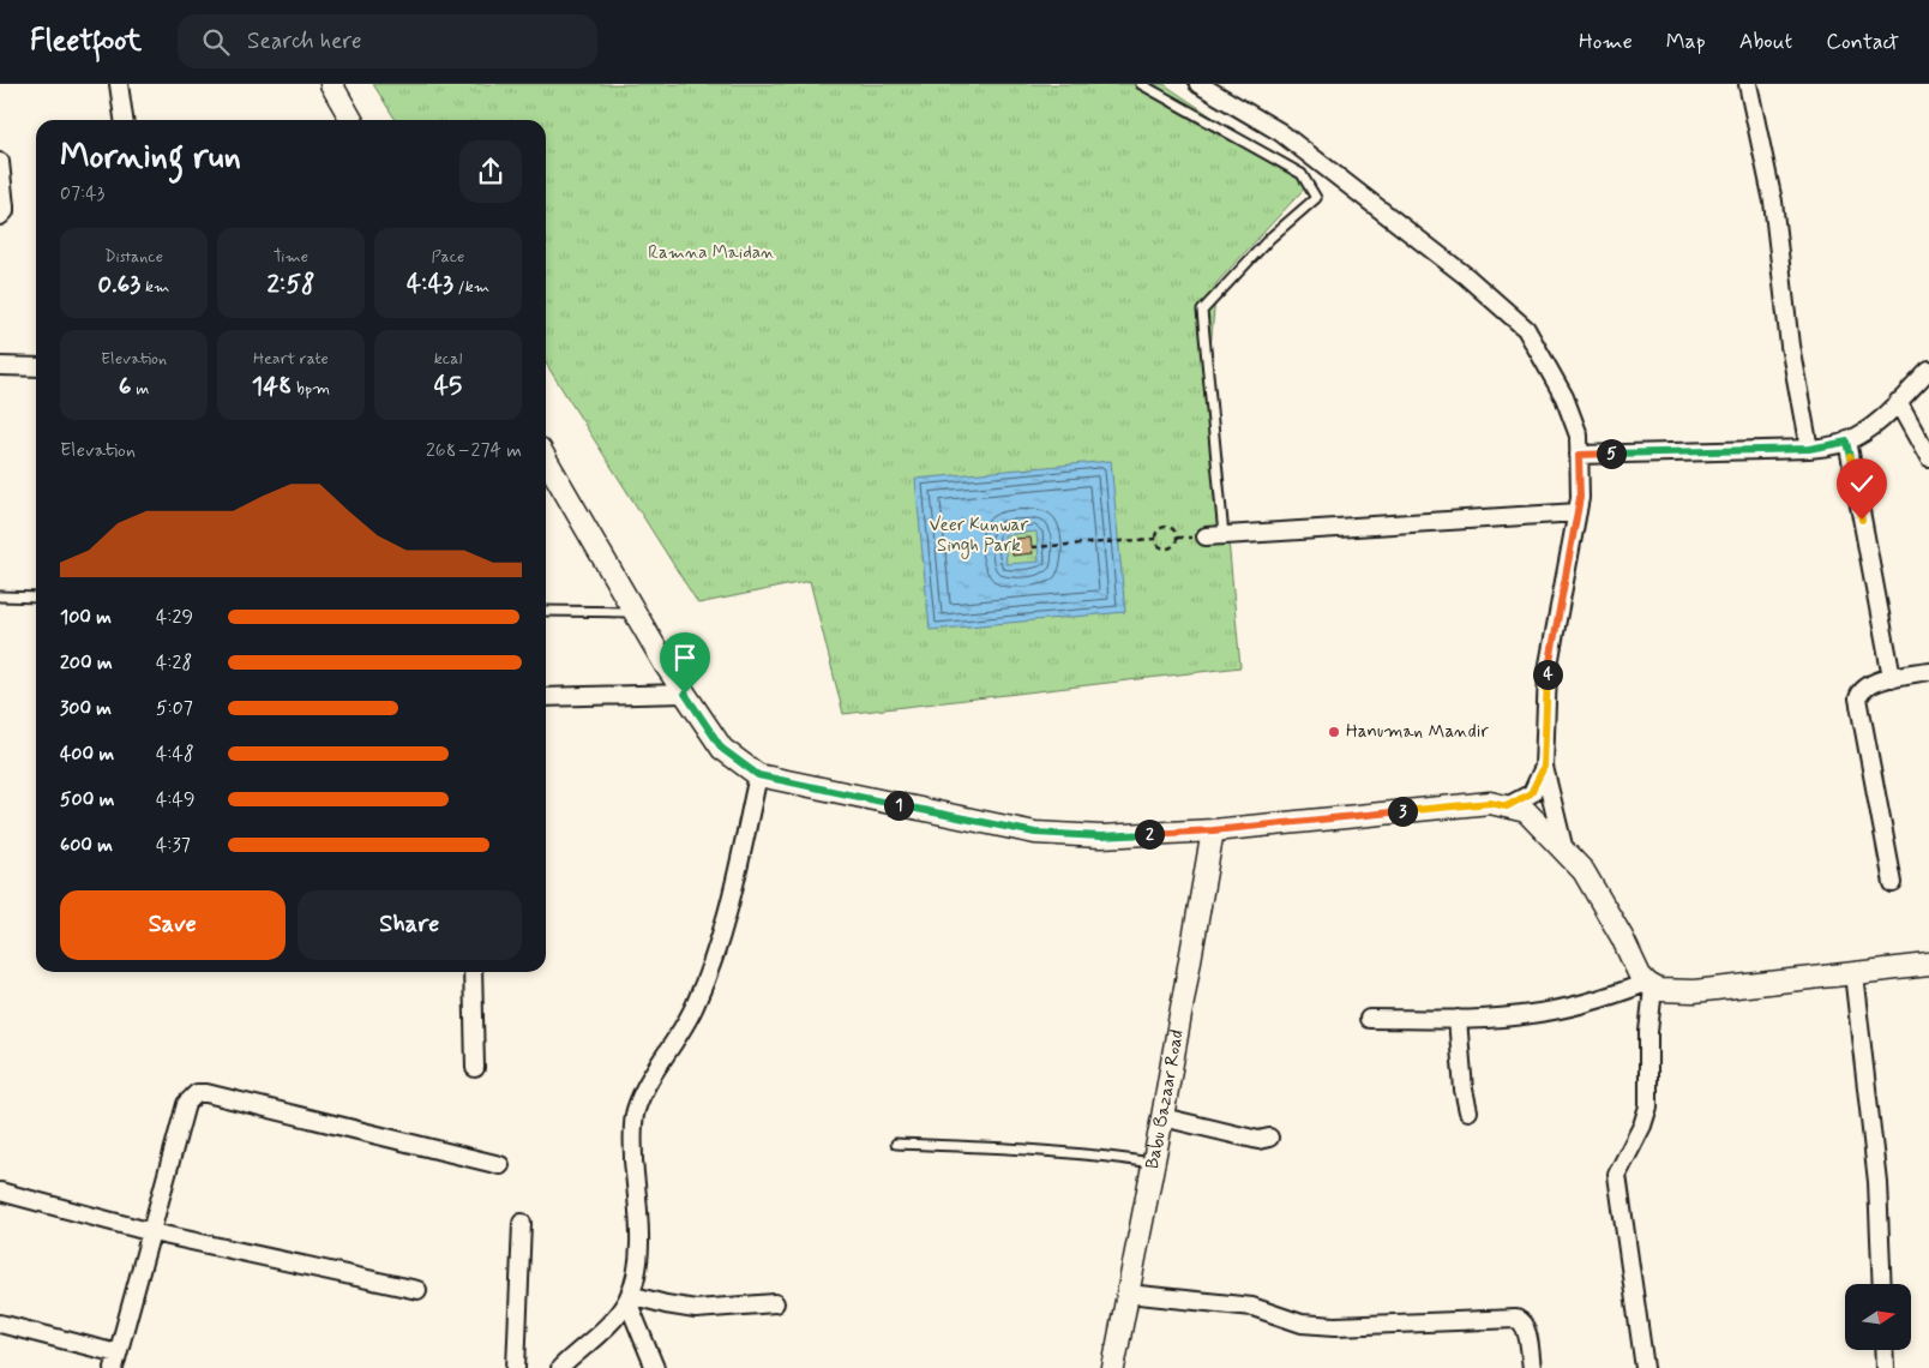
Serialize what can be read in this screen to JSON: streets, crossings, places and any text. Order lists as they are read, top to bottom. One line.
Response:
{"streets":{"street":["Babu Bazaar Road"]},"parks":["Ramna Maidan","Veer Kunwar Singh Park"],"places":["Hanuman Mandir"],"north":"right","page":{"header":"Fleetfoot","search":"Search here","nav":["Home","Map","About","Contact"],"heading":["Morning run","07:43"],"stats":[["Distance","0.63 km"],["Time","2:58"],["Pace","4:43 /km"],["Elevation","6 m"],["Heart rate","148 bpm"],["kcal","45"]],"chart":["Elevation","268–274 m"],"pins":["5","4","1","3","2"],"list":[{"name":"100 m","note":"4:29"},{"name":"200 m","note":"4:28"},{"name":"300 m","note":"5:07"},{"name":"400 m","note":"4:48"},{"name":"500 m","note":"4:49"},{"name":"600 m","note":"4:37"}],"buttons":["Save","Share"]}}
